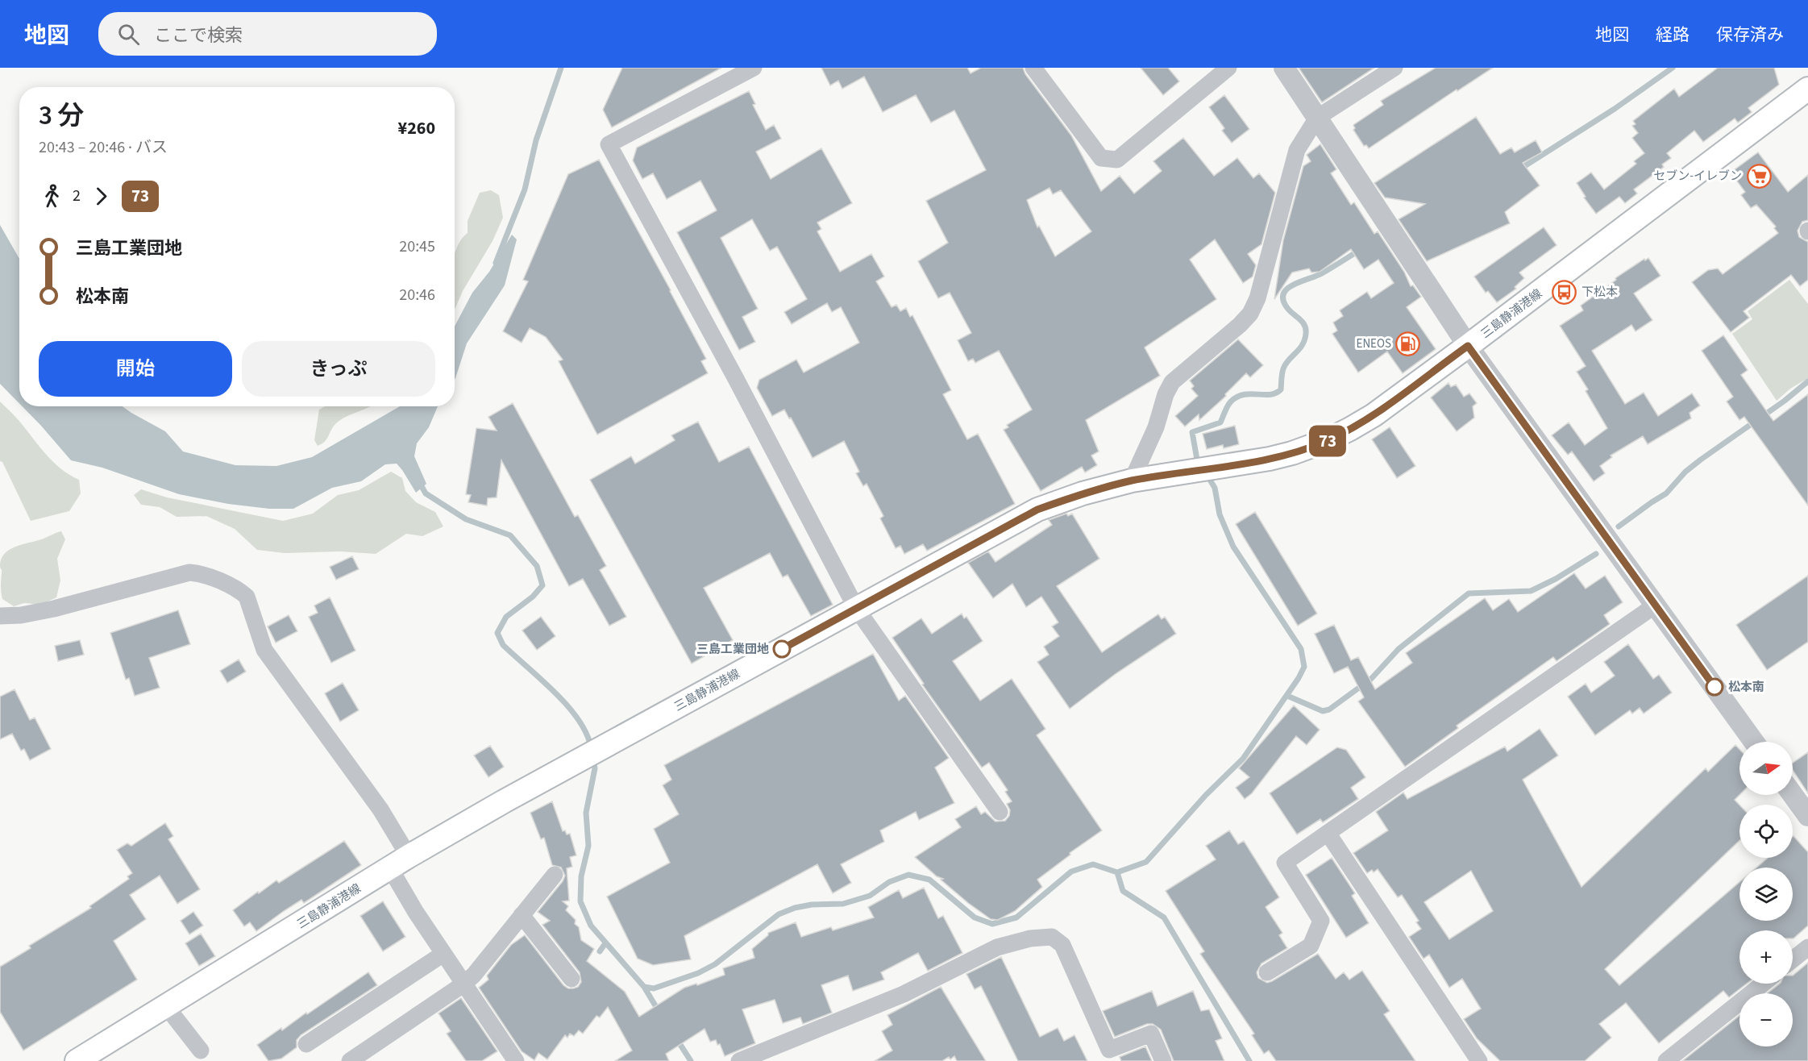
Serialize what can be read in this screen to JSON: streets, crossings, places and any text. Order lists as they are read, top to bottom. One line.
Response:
{"streets":{"main road":["三島静浦港線"]},"places":{"supermarket":["セブン-イレブン"],"bus stop":["下松本"],"fuel station":["ENEOS"],"other":["三島工業団地","松本南"]},"lines":["bus line 73"],"north":"right","page":{"header":"地図","search":"ここで検索","nav":["地図","経路","保存済み"],"on_map":"73","heading":["3 分","20:43 – 20:46 · バス","¥260"],"legs":["2","73"],"list":[{"name":"三島工業団地","value":"20:45"},{"name":"松本南","value":"20:46"}],"buttons":["開始","きっぷ"],"map_buttons":["+","−"]}}
